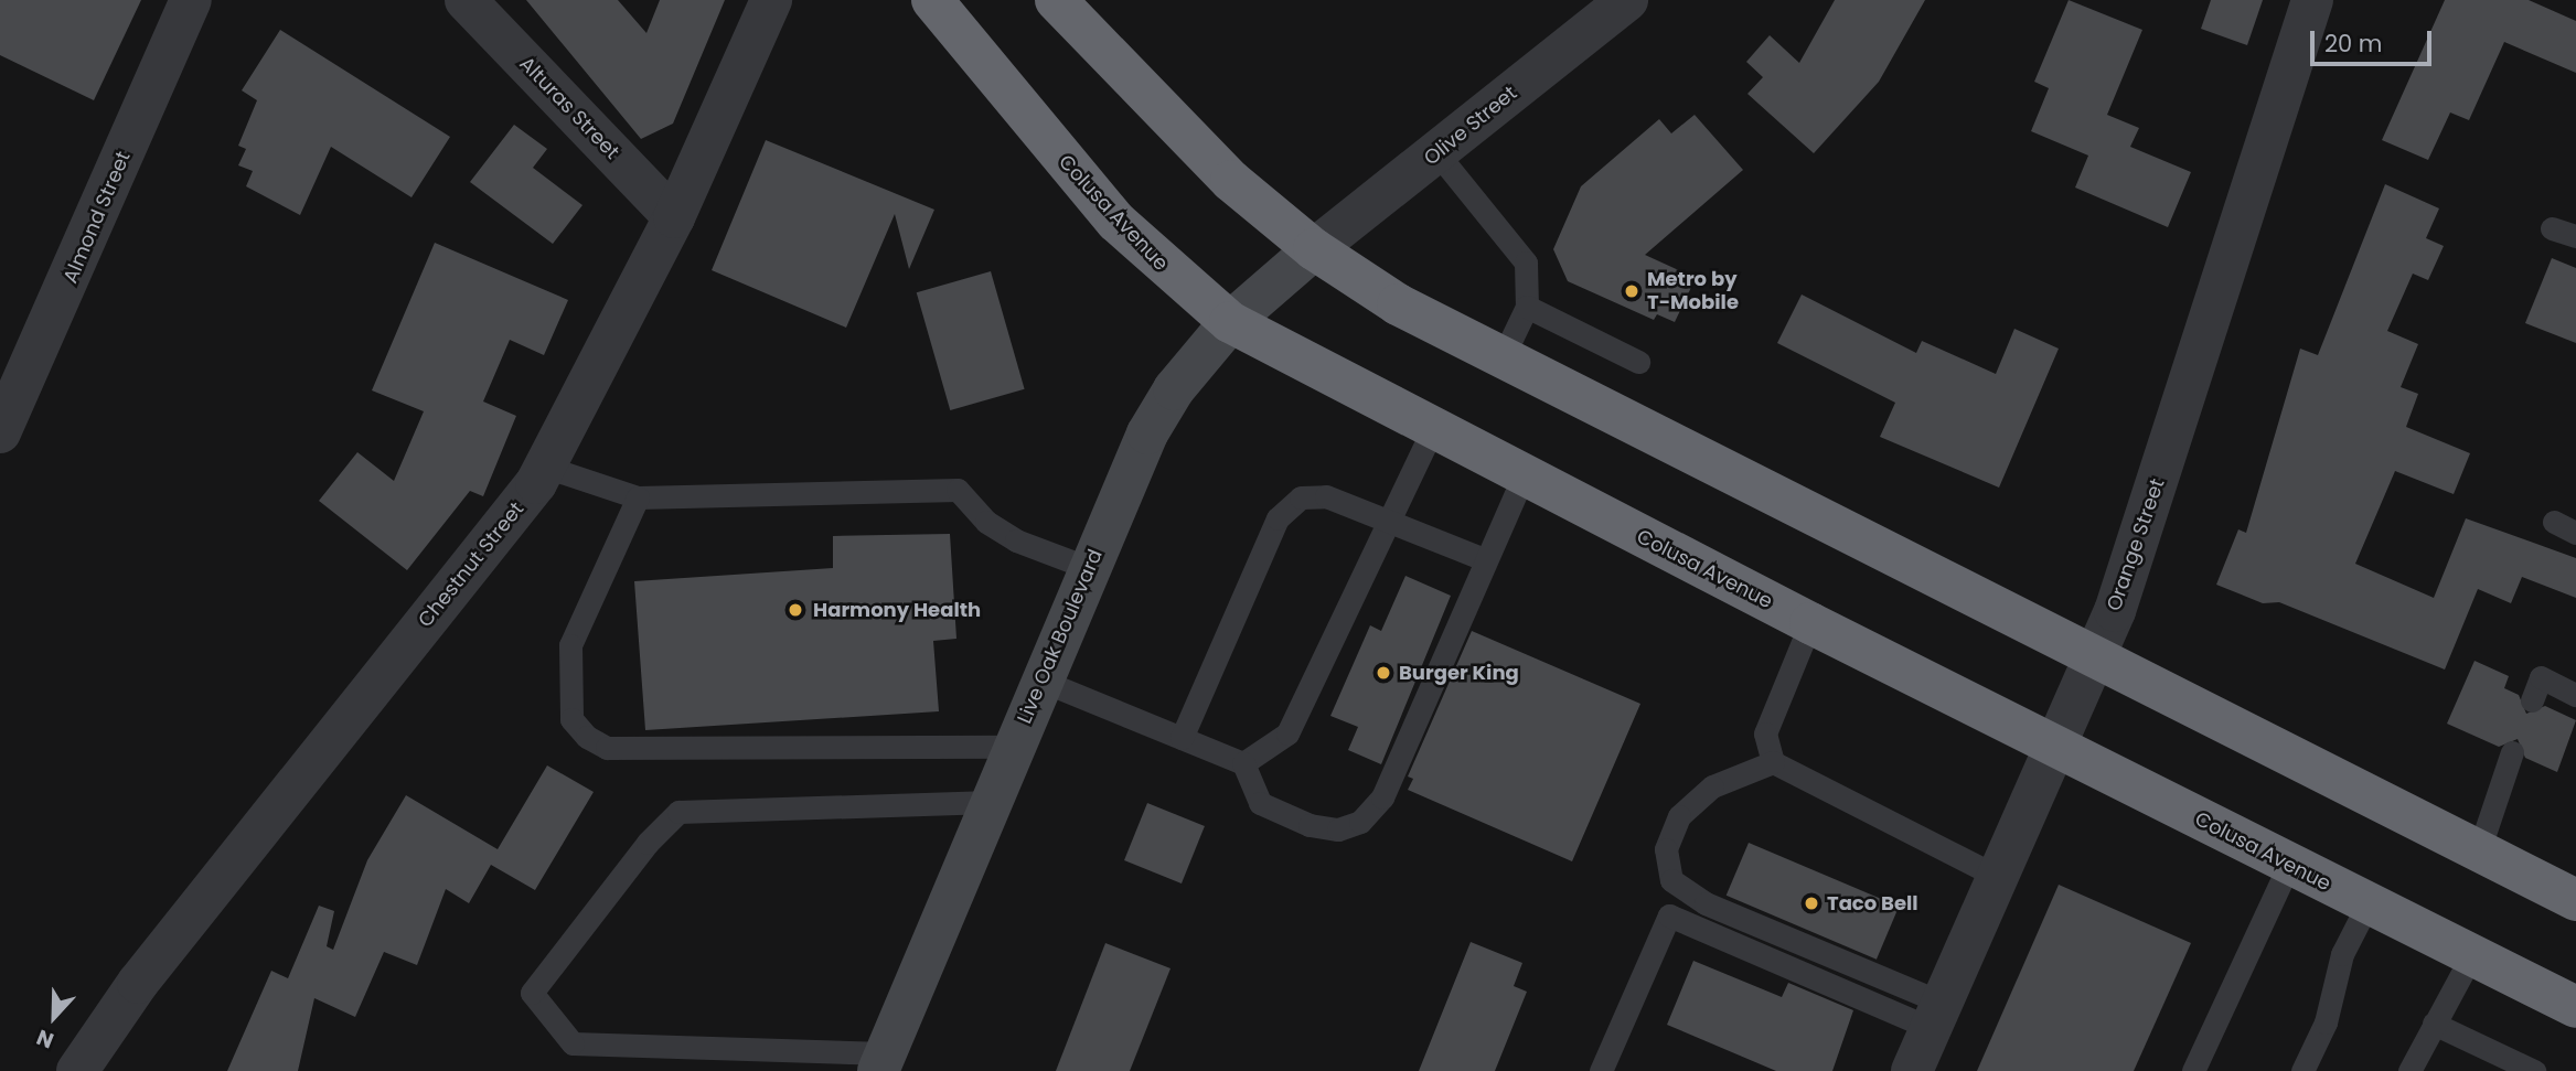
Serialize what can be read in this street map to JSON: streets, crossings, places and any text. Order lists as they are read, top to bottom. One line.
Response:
{"streets":{"highway":["Colusa Avenue"],"main road":["Live Oak Boulevard"],"street":["Alturas Street","Olive Street","Almond Street","Orange Street","Chestnut Street"]},"crossings":[["Alturas Street","Chestnut Street"],["Olive Street","Live Oak Boulevard"],["Colusa Avenue","Orange Street"],["Colusa Avenue","Live Oak Boulevard"]],"places":["Metro by T-Mobile","Harmony Health","Burger King","Taco Bell"],"scale_bar":"20 m","north":"bottom"}
